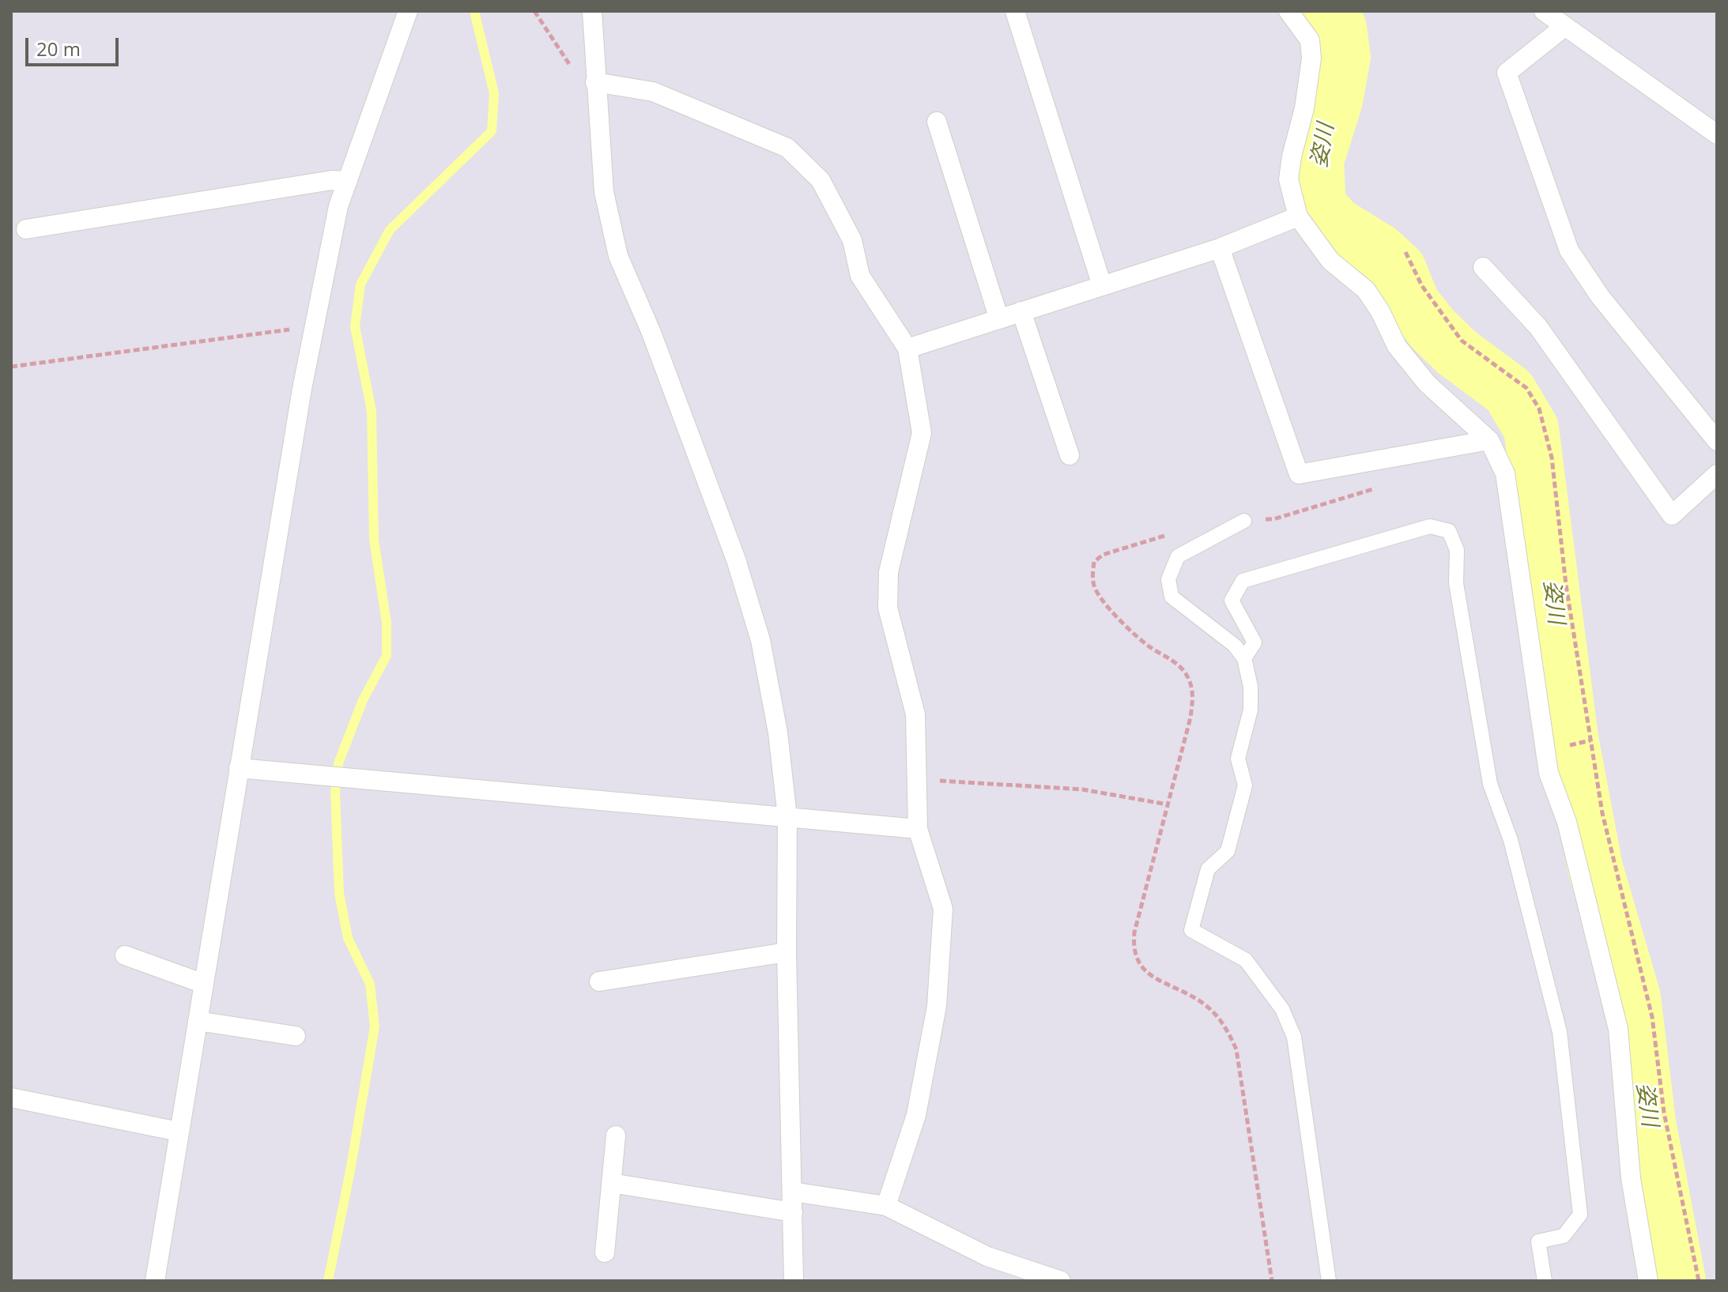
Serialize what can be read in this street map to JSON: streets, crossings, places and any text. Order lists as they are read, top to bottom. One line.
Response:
{"water":["姿川"],"scale_bar":"20 m"}
